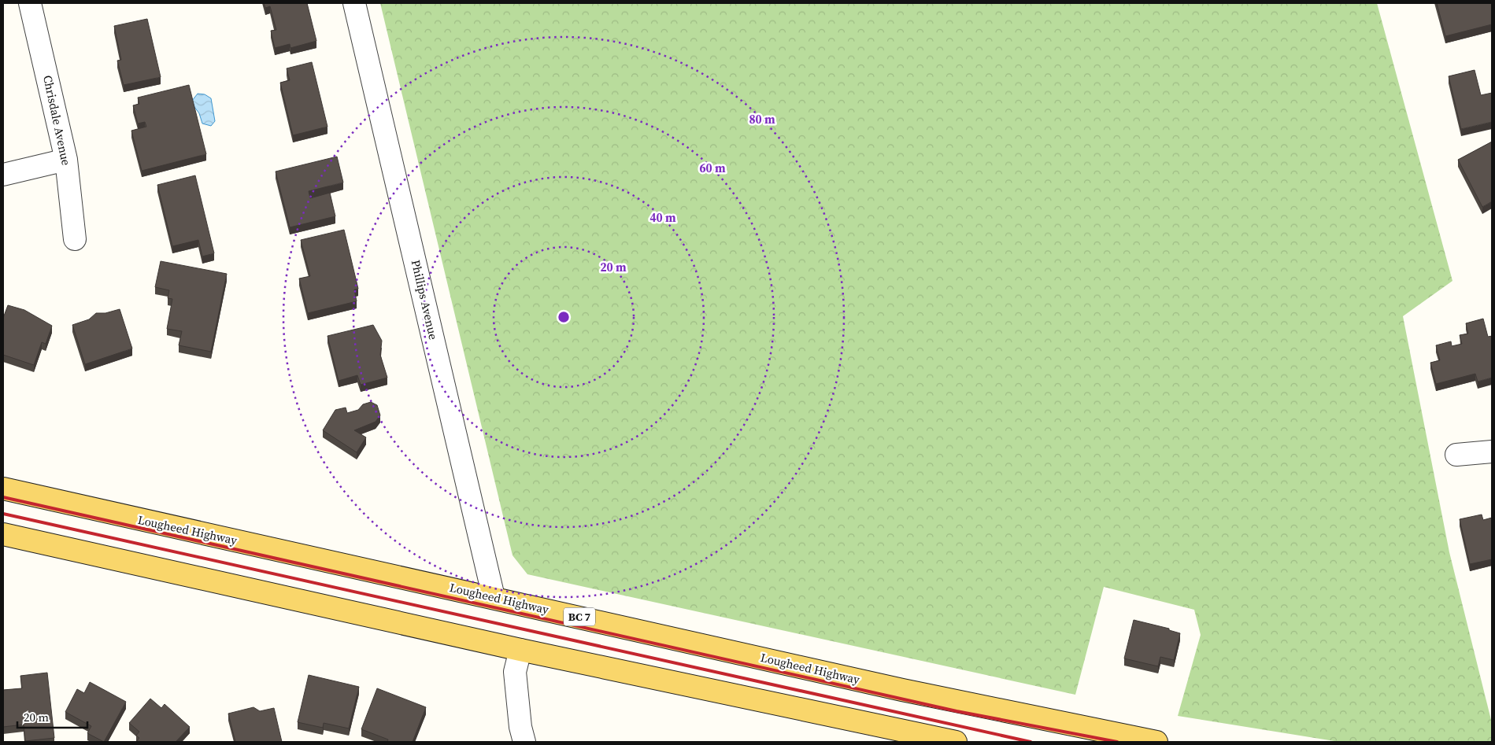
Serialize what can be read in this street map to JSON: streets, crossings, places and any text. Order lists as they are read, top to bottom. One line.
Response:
{"streets":{"main road":["Lougheed Highway","BC 7"],"street":["Chrisdale Avenue","Phillips Avenue"]},"crossings":[["Phillips Avenue","Lougheed Highway"]],"scale_bar":"20 m","rings":["80 m","60 m","40 m","20 m"]}
